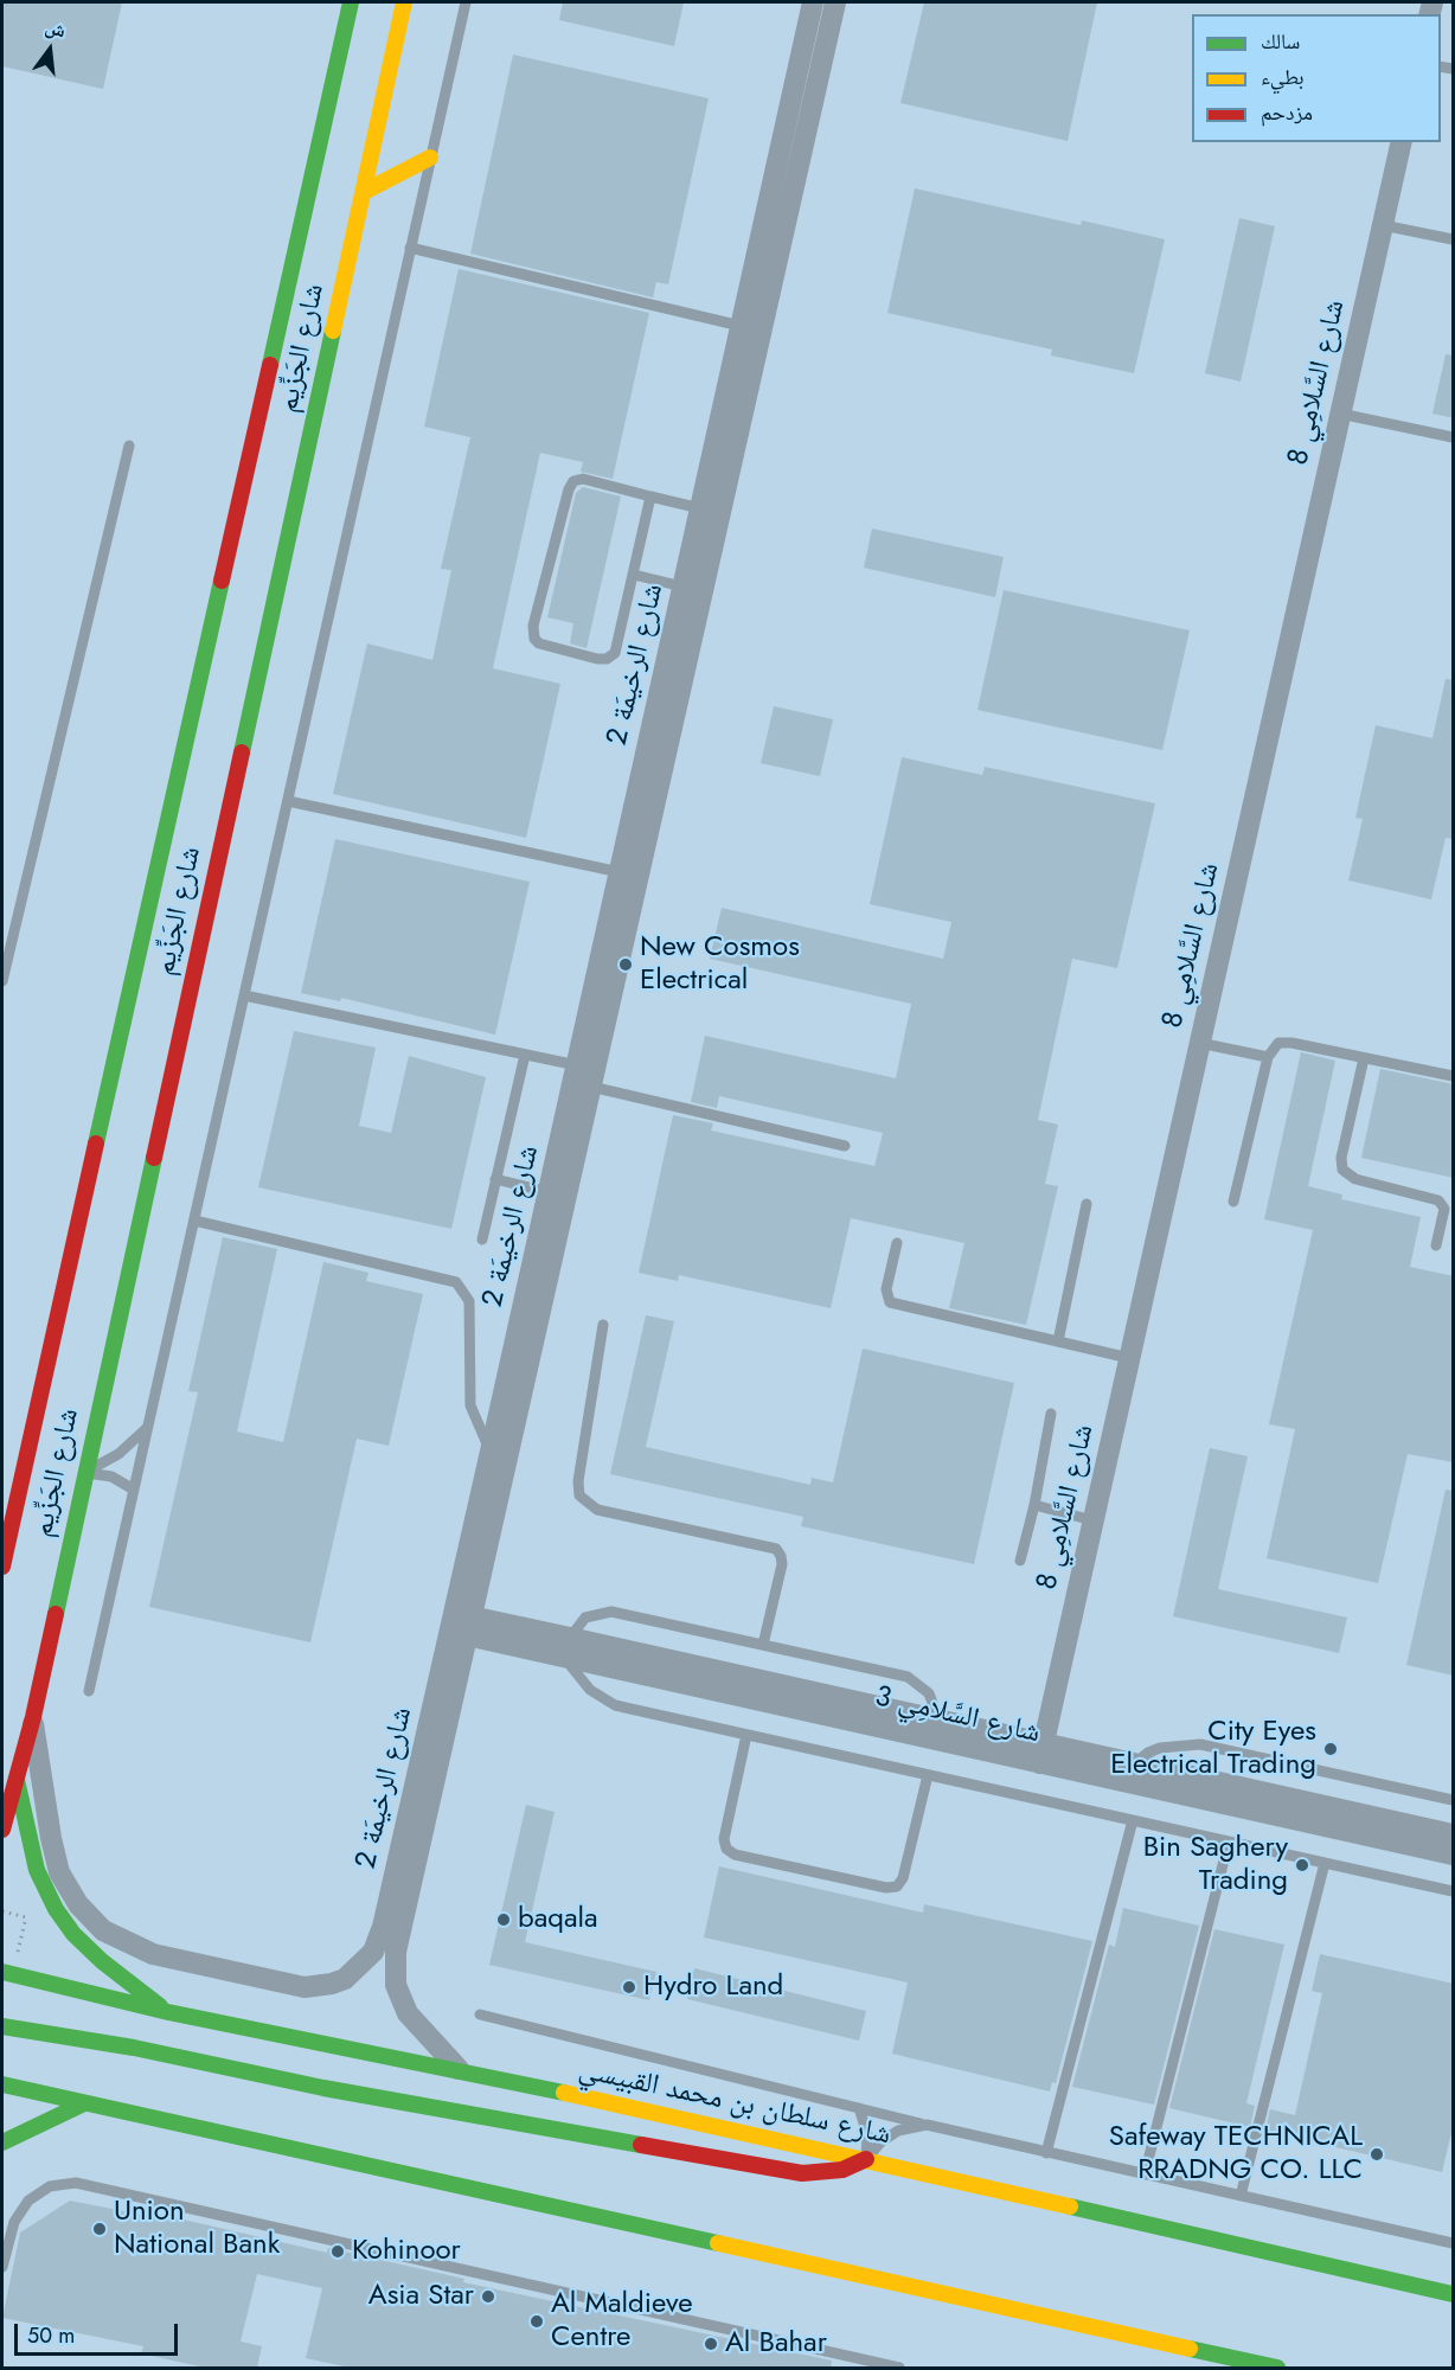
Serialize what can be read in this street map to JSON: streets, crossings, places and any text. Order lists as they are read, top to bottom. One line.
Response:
{"streets":{"main road":["شارع الجَزِّيم","شارع سلطان بن محمد القبيسي"],"street":["شارع السَّلامِي 8","شارع الرخيمَة 2","شارع السَّلامِي 3"]},"crossings":[["شارع الجَزِّيم","شارع الرخيمَة 2"],["شارع السَّلامِي 8","شارع السَّلامِي 3"],["شارع الرخيمَة 2","شارع السَّلامِي 3"],["شارع الرخيمَة 2","شارع سلطان بن محمد القبيسي"]],"places":["New Cosmos Electrical","City Eyes Electrical Trading","Bin Saghery Trading","baqala","Hydro Land","Safeway TECHNICAL RRADNG CO. LLC","Union National Bank","Kohinoor","Asia Star","Al Maldieve Centre","Al Bahar"],"legend":["سالك","بطيء","مزدحم"],"scale_bar":"50 m","north":"top"}
